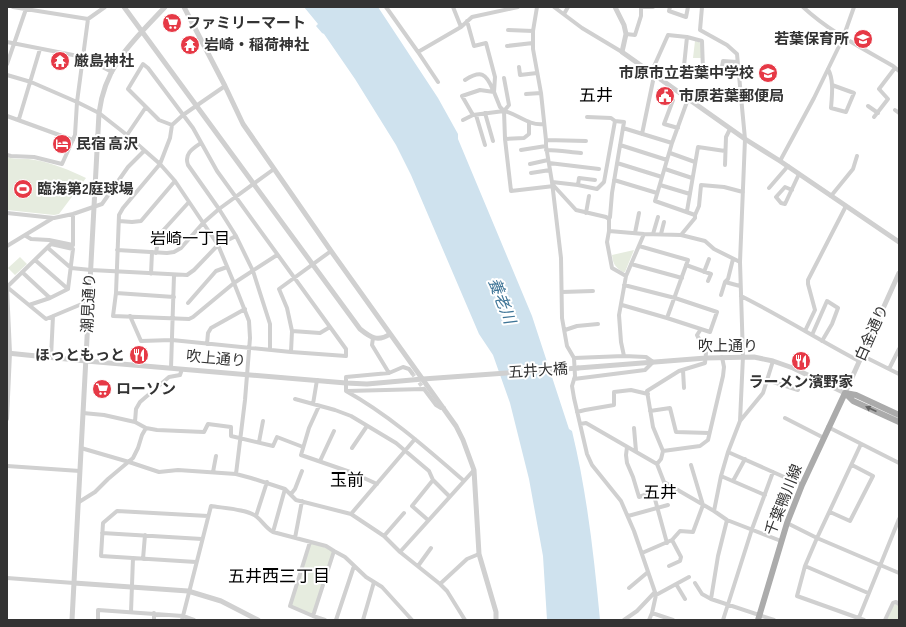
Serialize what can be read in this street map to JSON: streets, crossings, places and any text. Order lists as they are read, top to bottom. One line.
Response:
{"streets":{"main road":["吹上通り","千葉鴨川線"],"street":["潮見通り","白金通り","五井大橋"]},"crossings":[["潮見通り","吹上通り"],["白金通り","吹上通り"],["白金通り","千葉鴨川線"],["吹上通り","五井大橋"],["吹上通り","千葉鴨川線"]],"districts":["五井","岩崎一丁目","玉前","五井","五井西三丁目"],"water":["養老川"],"places":{"supermarket":["ファミリーマート","ローソン"],"school or university":["若葉保育所","市原市立若葉中学校"],"temple":["岩崎・稲荷神社","厳島神社"],"public building":["市原若葉郵便局"],"hotel":["民宿 高沢"],"sports":["臨海第2庭球場"],"restaurant":["ほっともっと","ラーメン濱野家"]}}
